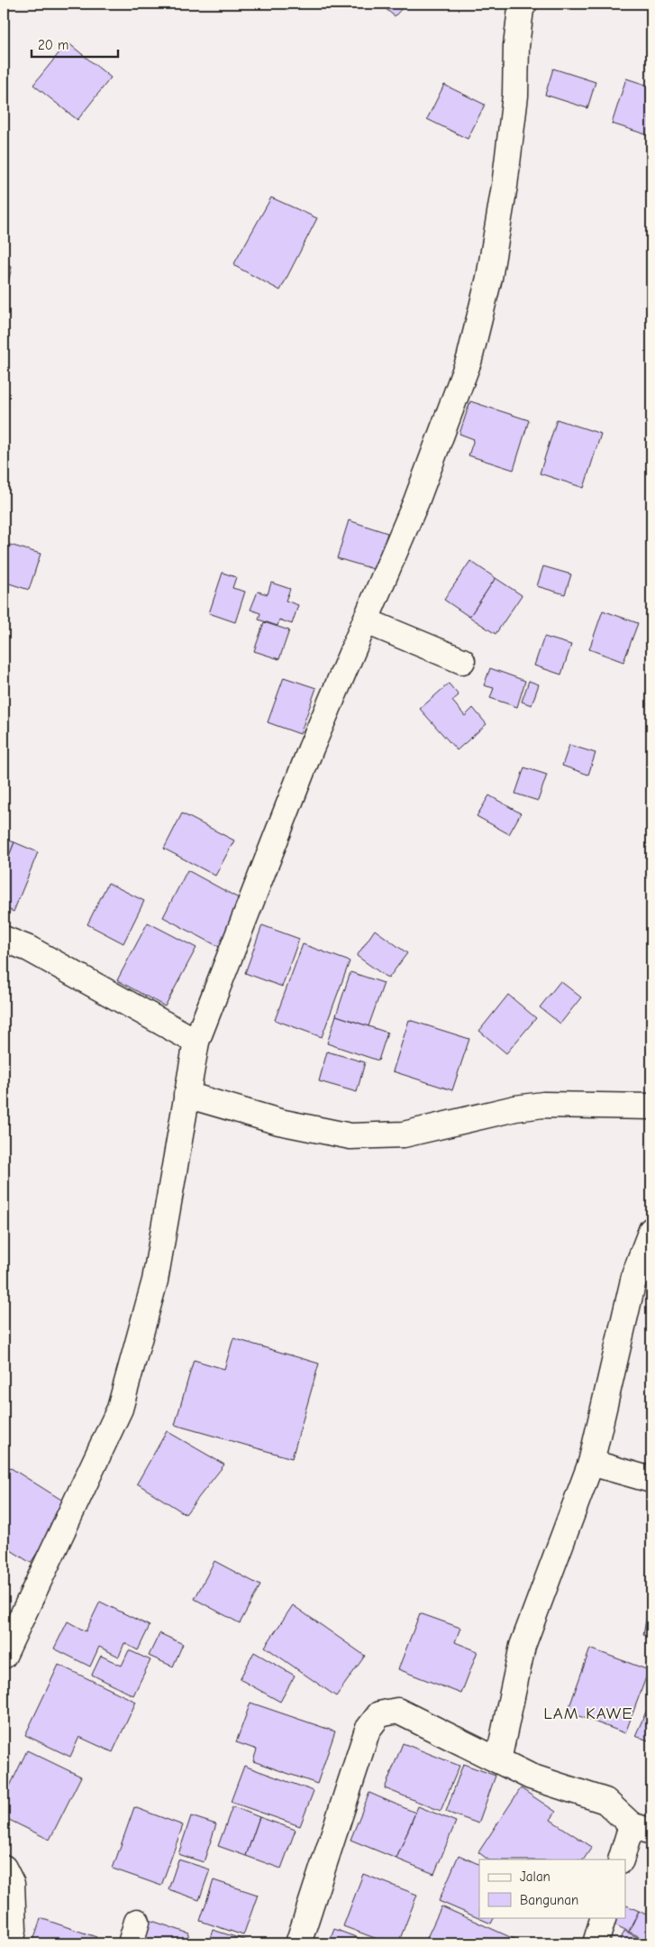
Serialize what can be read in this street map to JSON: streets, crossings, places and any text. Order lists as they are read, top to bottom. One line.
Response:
{"districts":["LAM KAWE"],"legend":["Jalan","Bangunan"],"scale_bar":"20 m"}
